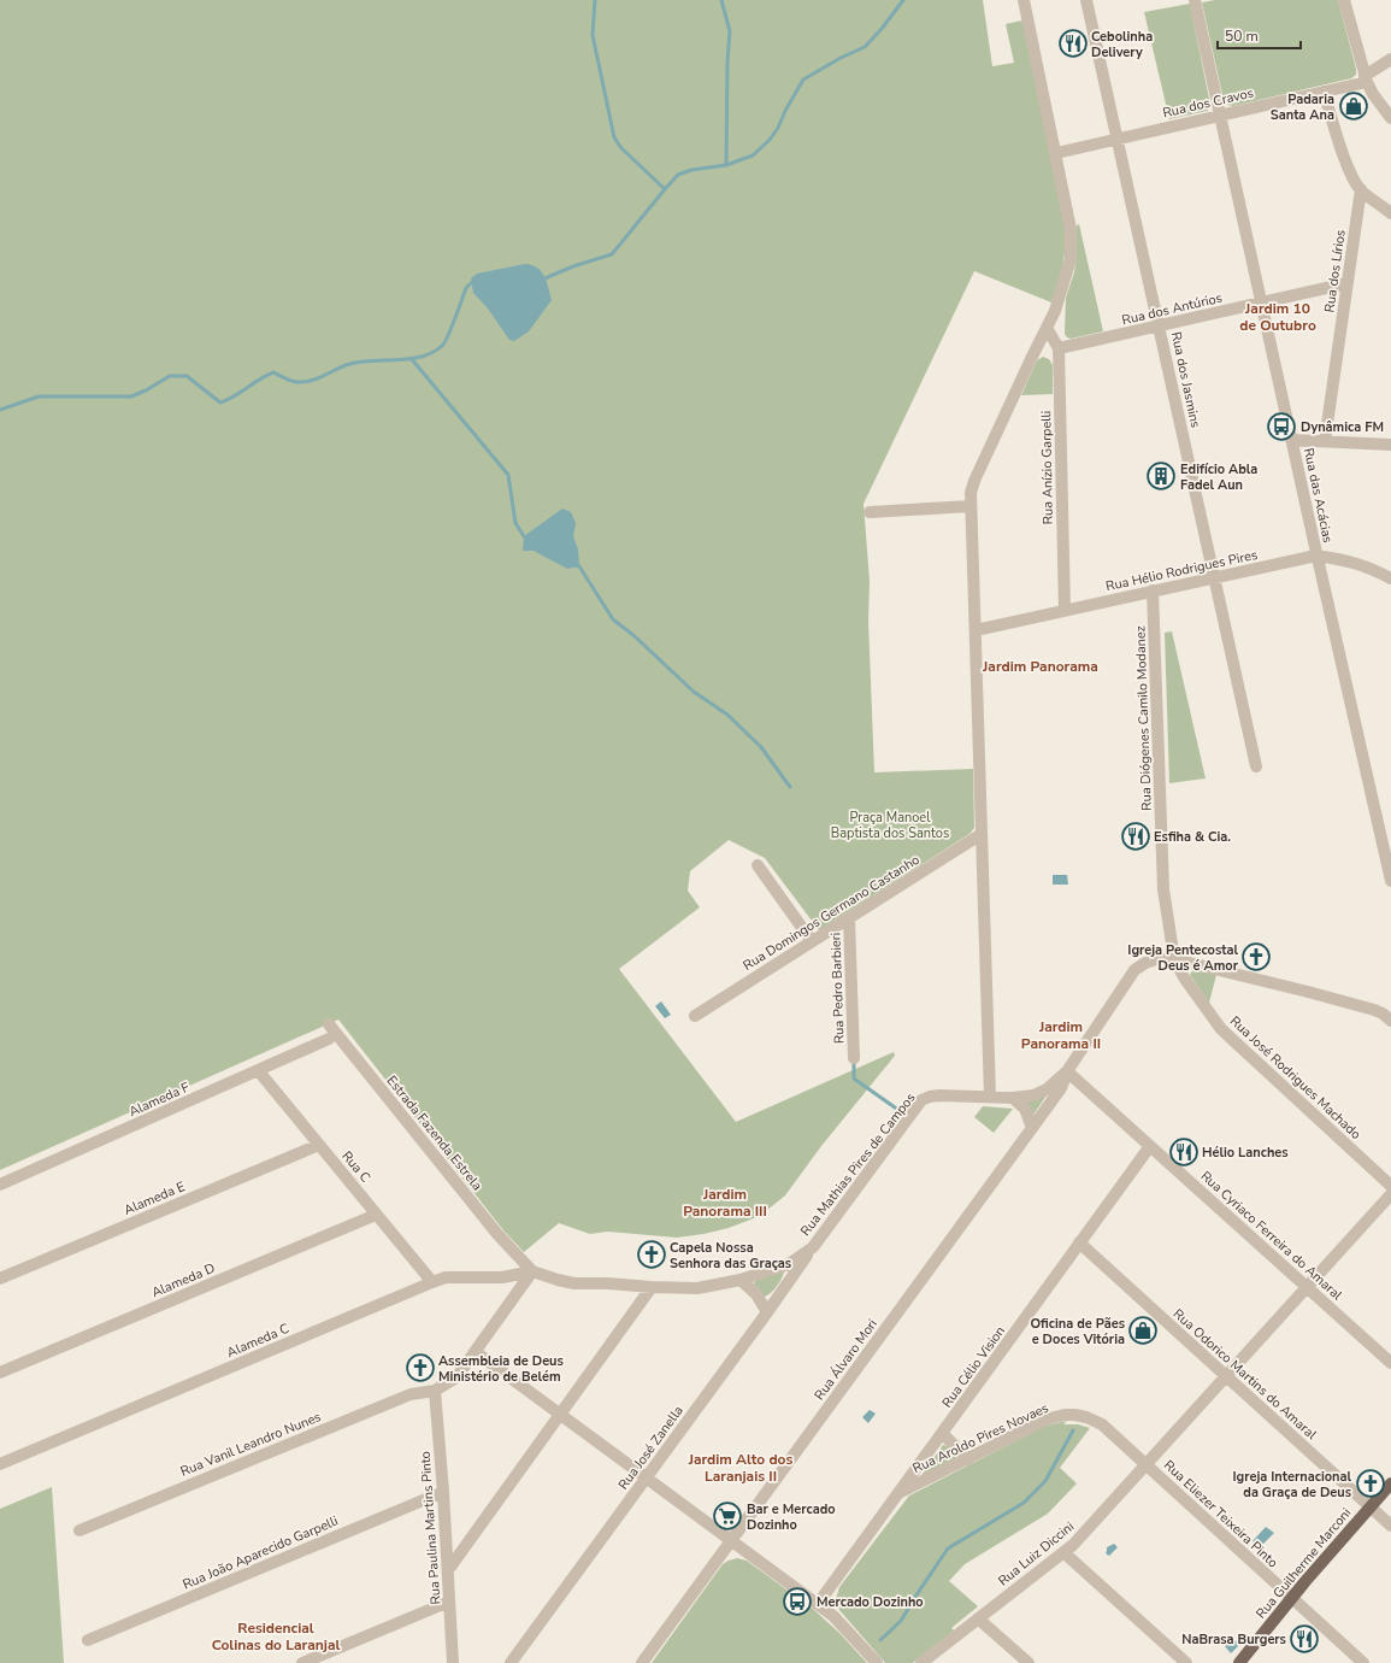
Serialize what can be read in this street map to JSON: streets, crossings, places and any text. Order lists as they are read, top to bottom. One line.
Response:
{"streets":{"main road":["Rua Guilherme Marconi"],"street":["Rua dos Cravos","Rua dos Lírios","Rua dos Antúrios","Rua dos Jasmins","Rua Anízio Garpelli","Rua das Acácias","Rua Hélio Rodrigues Pires","Rua Diógenes Camilo Modanez","Rua Domingos Germano Castanho","Rua Pedro Barbieri","Rua José Rodrigues Machado","Alameda F","Estrada Fazenda Estrela","Rua Mathias Pires de Campos","Rua C","Alameda E","Rua Cyriaco Ferreira do Amaral","Alameda D","Alameda C","Rua Álvaro Mori","Rua Célio Vision","Rua Odorico Martins do Amaral","Rua Aroldo Pires Novaes","Rua Vanil Leandro Nunes","Rua José Zanella","Rua Eliezer Teixeira Pinto","Rua Paulina Martins Pinto","Rua João Aparecido Garpelli","Rua Luiz Diccini"]},"crossings":[["Rua dos Cravos","Rua dos Jasmins"],["Rua dos Cravos","Rua das Acácias"],["Rua dos Lírios","Rua dos Antúrios"],["Rua dos Antúrios","Rua dos Jasmins"],["Rua dos Antúrios","Rua Anízio Garpelli"],["Rua dos Antúrios","Rua das Acácias"],["Rua dos Jasmins","Rua Hélio Rodrigues Pires"],["Rua Anízio Garpelli","Rua Hélio Rodrigues Pires"],["Rua das Acácias","Rua Hélio Rodrigues Pires"],["Rua Hélio Rodrigues Pires","Rua Diógenes Camilo Modanez"],["Rua Diógenes Camilo Modanez","Rua José Rodrigues Machado"],["Rua Diógenes Camilo Modanez","Rua Mathias Pires de Campos"],["Rua Domingos Germano Castanho","Rua Pedro Barbieri"],["Rua José Rodrigues Machado","Rua Mathias Pires de Campos"],["Alameda F","Rua C"],["Estrada Fazenda Estrela","Rua Mathias Pires de Campos"],["Rua Mathias Pires de Campos","Rua Cyriaco Ferreira do Amaral"],["Rua Mathias Pires de Campos","Alameda C"],["Rua Mathias Pires de Campos","Rua Álvaro Mori"],["Rua Mathias Pires de Campos","Rua José Zanella"],["Rua C","Alameda E"],["Rua C","Alameda D"],["Rua C","Alameda C"],["Rua Cyriaco Ferreira do Amaral","Rua Álvaro Mori"],["Rua Cyriaco Ferreira do Amaral","Rua Célio Vision"],["Rua Cyriaco Ferreira do Amaral","Rua Luiz Diccini"],["Rua Célio Vision","Rua Odorico Martins do Amaral"],["Rua Célio Vision","Rua Aroldo Pires Novaes"],["Rua Odorico Martins do Amaral","Rua Luiz Diccini"],["Rua Odorico Martins do Amaral","Rua Guilherme Marconi"],["Rua Aroldo Pires Novaes","Rua Eliezer Teixeira Pinto"],["Rua Vanil Leandro Nunes","Rua Paulina Martins Pinto"],["Rua Eliezer Teixeira Pinto","Rua Luiz Diccini"],["Rua Eliezer Teixeira Pinto","Rua Guilherme Marconi"],["Rua Paulina Martins Pinto","Rua João Aparecido Garpelli"]],"districts":["Jardim 10 de Outubro","Jardim Panorama","Jardim Panorama II","Jardim Panorama III","Jardim Alto dos Laranjais II","Residencial Colinas do Laranjal"],"parks":["Praça Manoel Baptista dos Santos"],"places":{"restaurant":["Cebolinha Delivery","Esfiha & Cia.","Hélio Lanches","NaBrasa Burgers"],"shop":["Padaria Santa Ana","Oficina de Pães e Doces Vitória"],"bus stop":["Dynâmica FM","Mercado Dozinho"],"building":["Edifício Abla Fadel Aun"],"church":["Igreja Pentecostal Deus é Amor","Capela Nossa Senhora das Graças","Assembleia de Deus Ministério de Belém","Igreja Internacional da Graça de Deus"],"supermarket":["Bar e Mercado Dozinho"]},"scale_bar":"50 m"}
